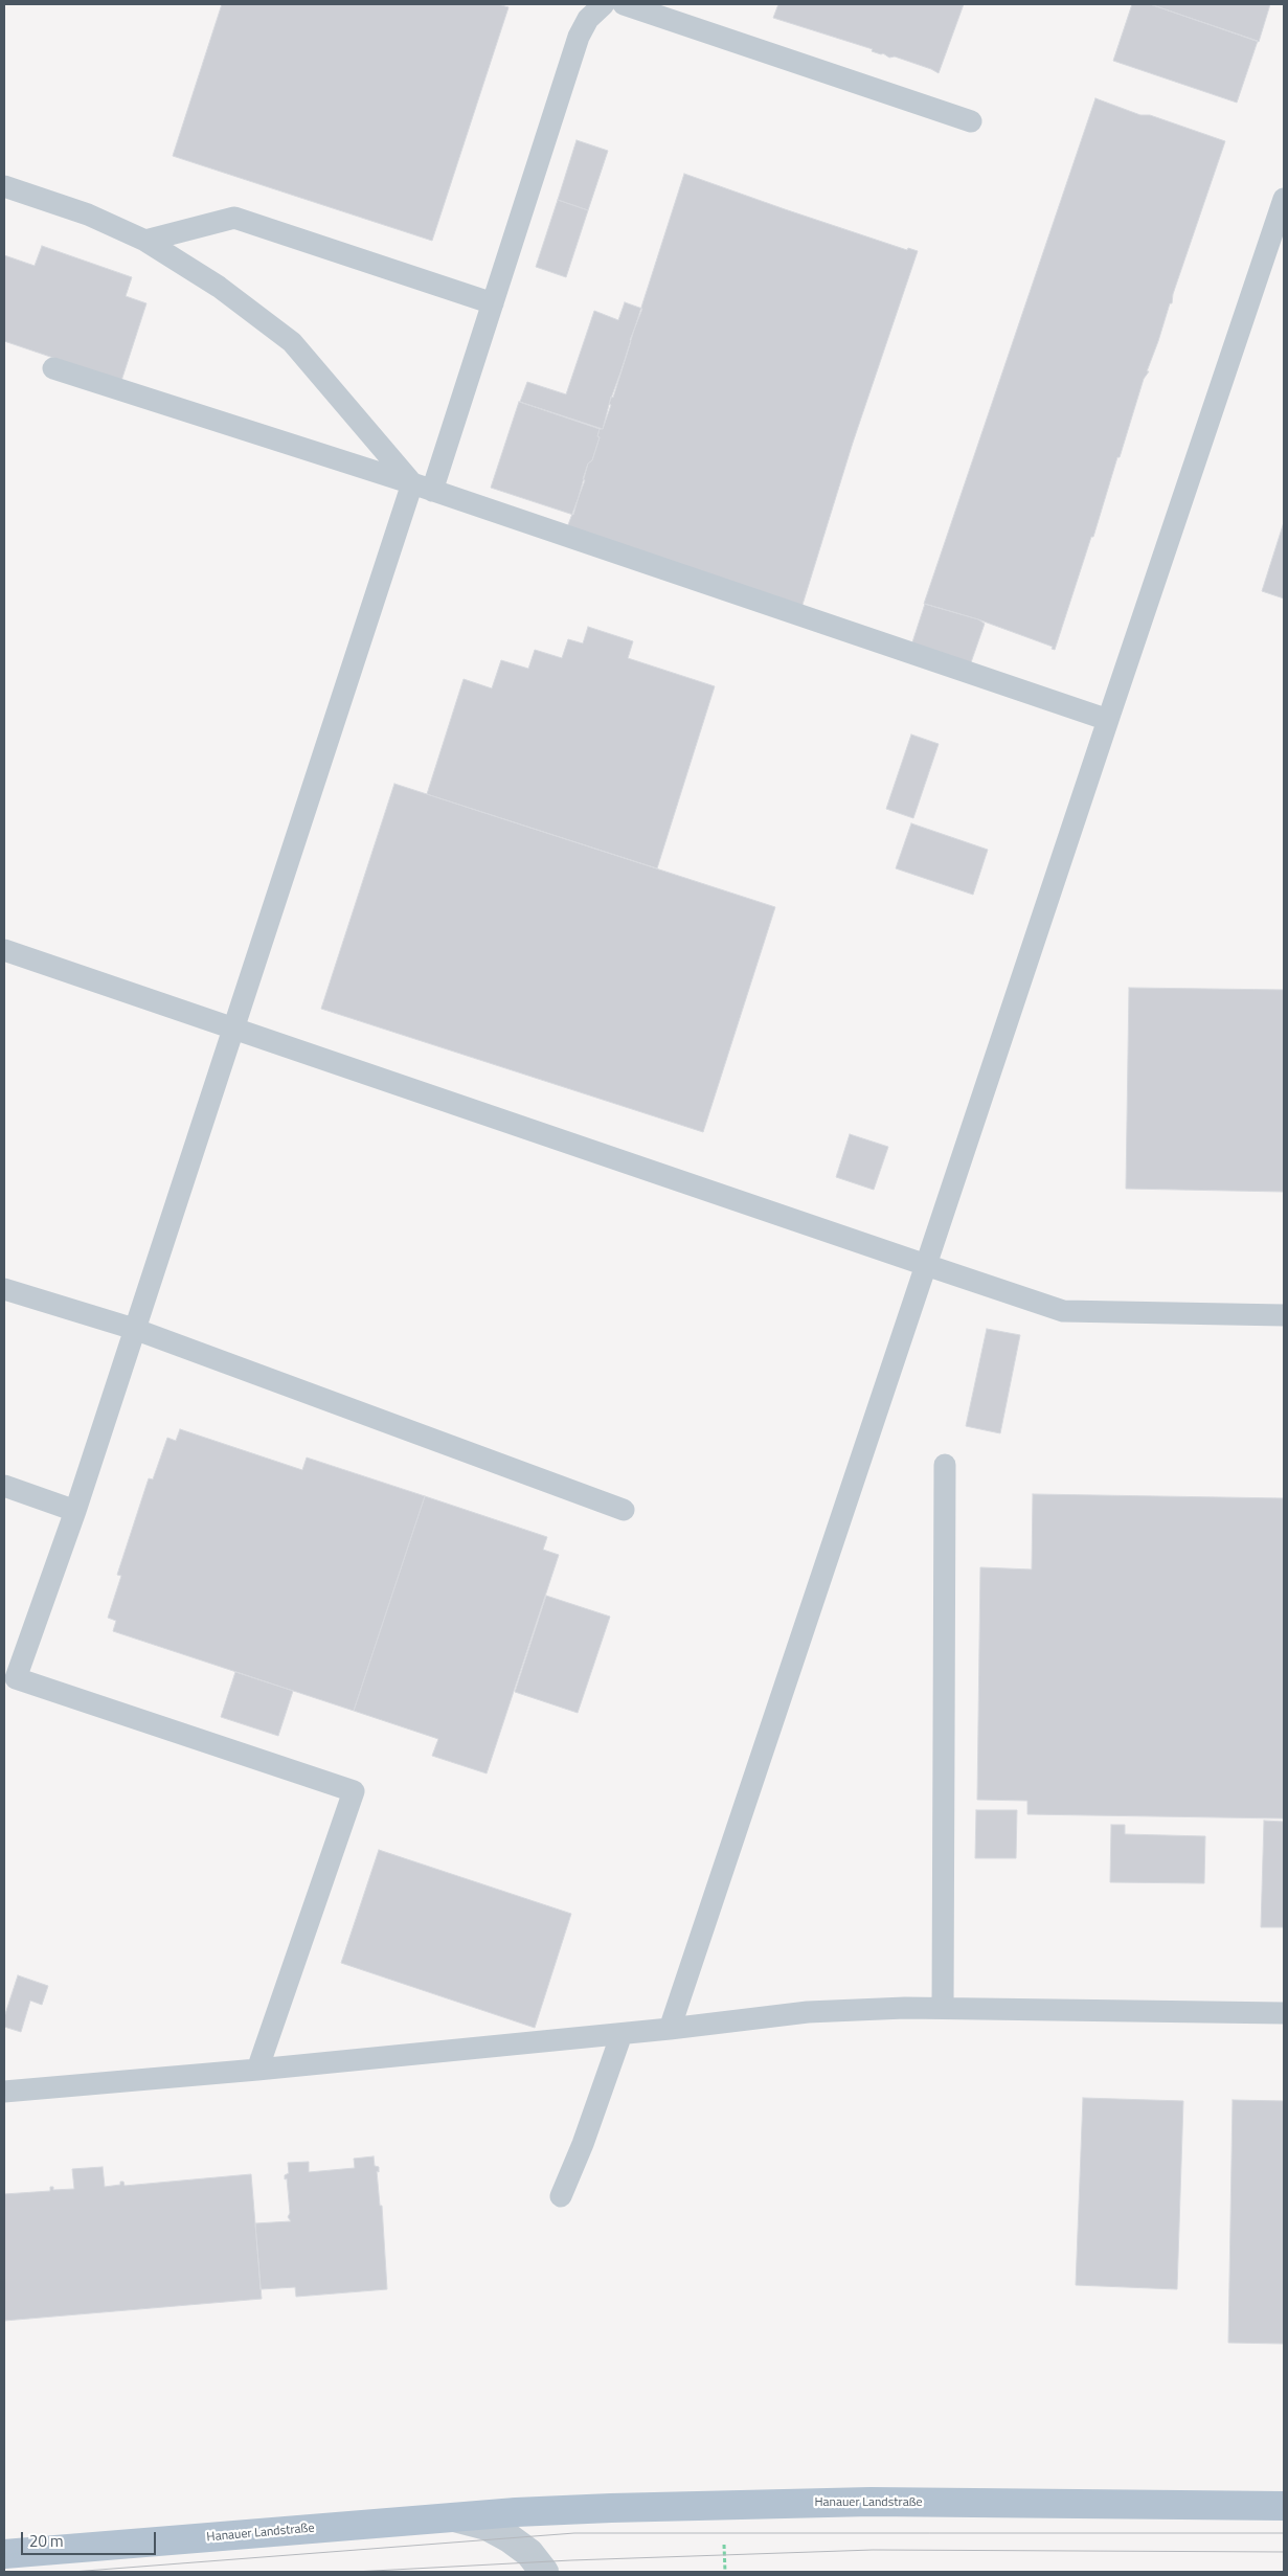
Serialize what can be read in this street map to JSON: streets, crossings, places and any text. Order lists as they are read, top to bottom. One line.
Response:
{"streets":{"main road":["Hanauer Landstraße"]},"scale_bar":"20 m"}
